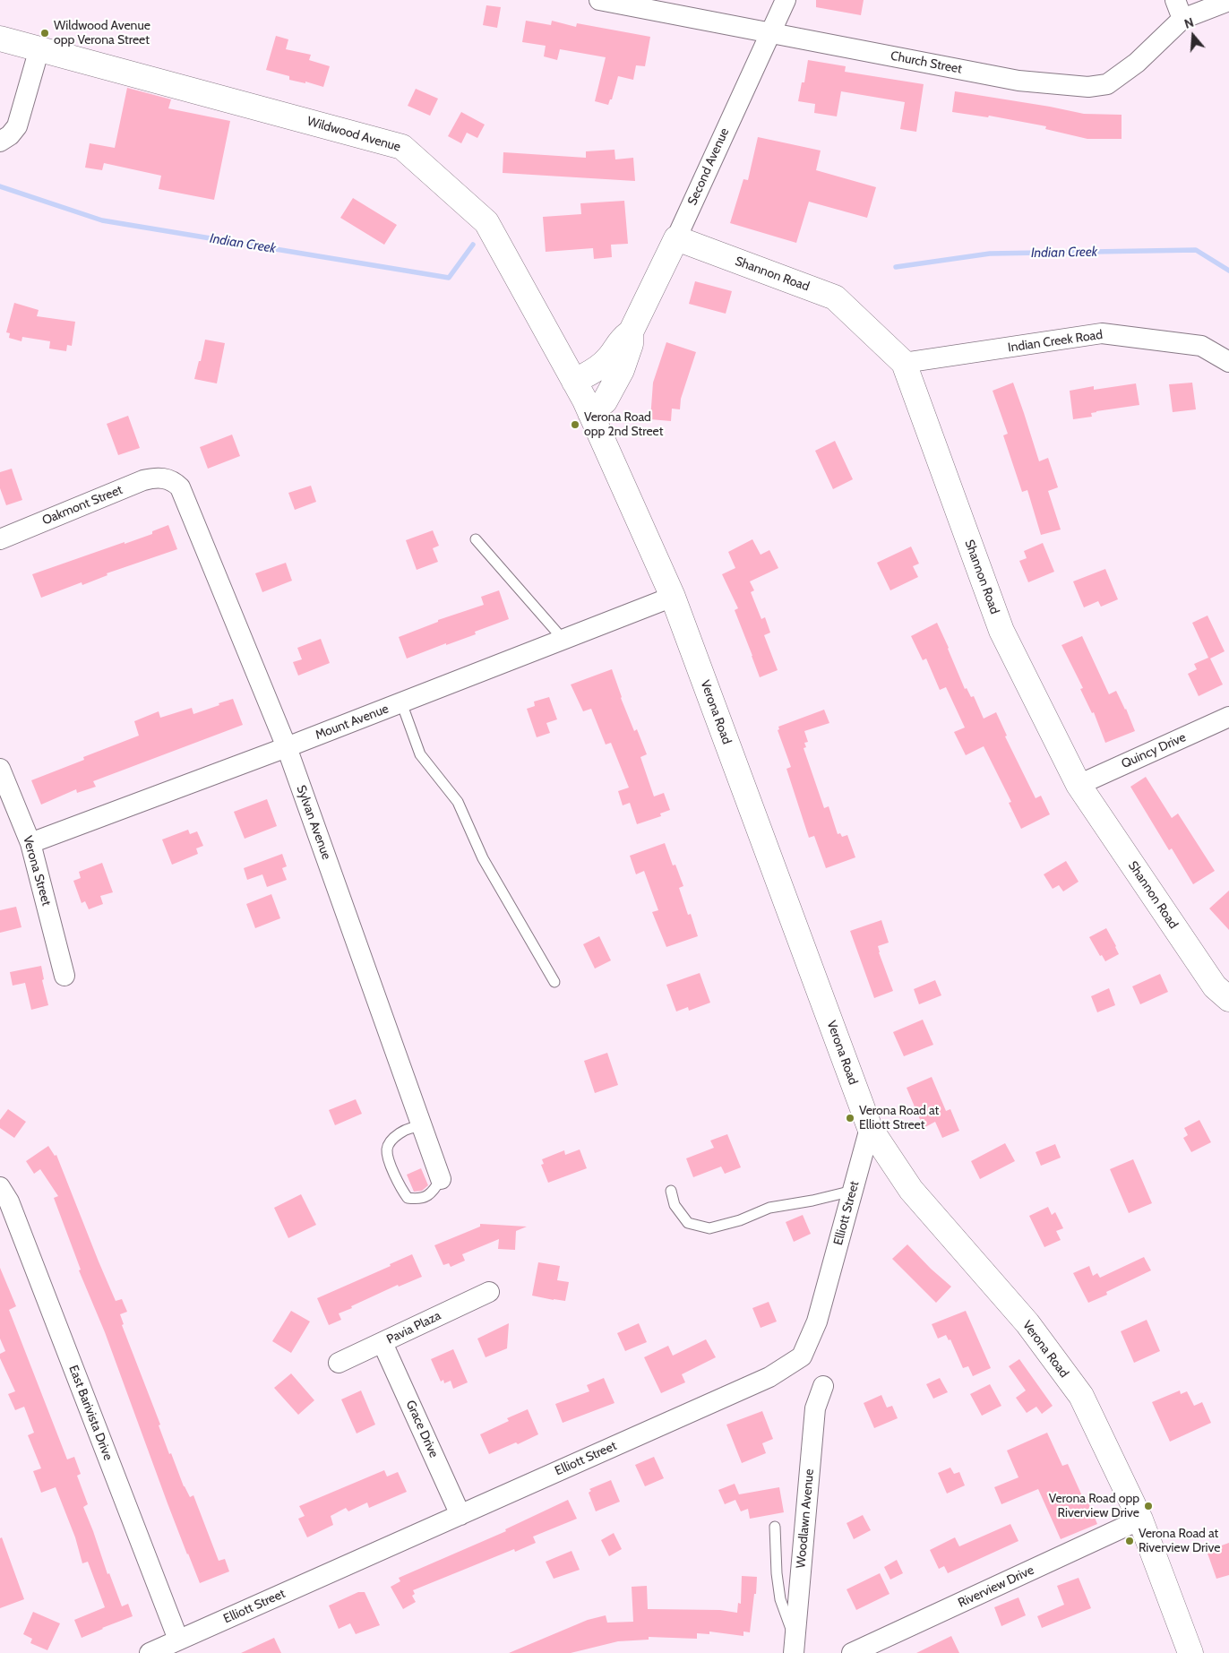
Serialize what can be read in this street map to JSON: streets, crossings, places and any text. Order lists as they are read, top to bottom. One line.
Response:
{"streets":{"street":["Church Street","Wildwood Avenue","Second Avenue","Shannon Road","Indian Creek Road","Oakmont Street","Verona Road","Mount Avenue","Quincy Drive","Sylvan Avenue","Verona Street","Elliott Street","Pavia Plaza","East Barivista Drive","Grace Drive","Woodlawn Avenue","Riverview Drive"]},"crossings":[["Church Street","Second Avenue"],["Wildwood Avenue","Second Avenue"],["Wildwood Avenue","Verona Road"],["Second Avenue","Shannon Road"],["Second Avenue","Verona Road"],["Shannon Road","Indian Creek Road"],["Shannon Road","Quincy Drive"],["Oakmont Street","Sylvan Avenue"],["Verona Road","Mount Avenue"],["Verona Road","Elliott Street"],["Verona Road","Riverview Drive"],["Mount Avenue","Sylvan Avenue"],["Mount Avenue","Verona Street"],["Elliott Street","East Barivista Drive"],["Elliott Street","Grace Drive"],["Pavia Plaza","Grace Drive"]],"water":["Indian Creek"],"places":["Wildwood Avenue opp Verona Street","Verona Road opp 2nd Street","Verona Road at Elliott Street","Verona Road opp Riverview Drive","Verona Road at Riverview Drive"],"north":"top"}
